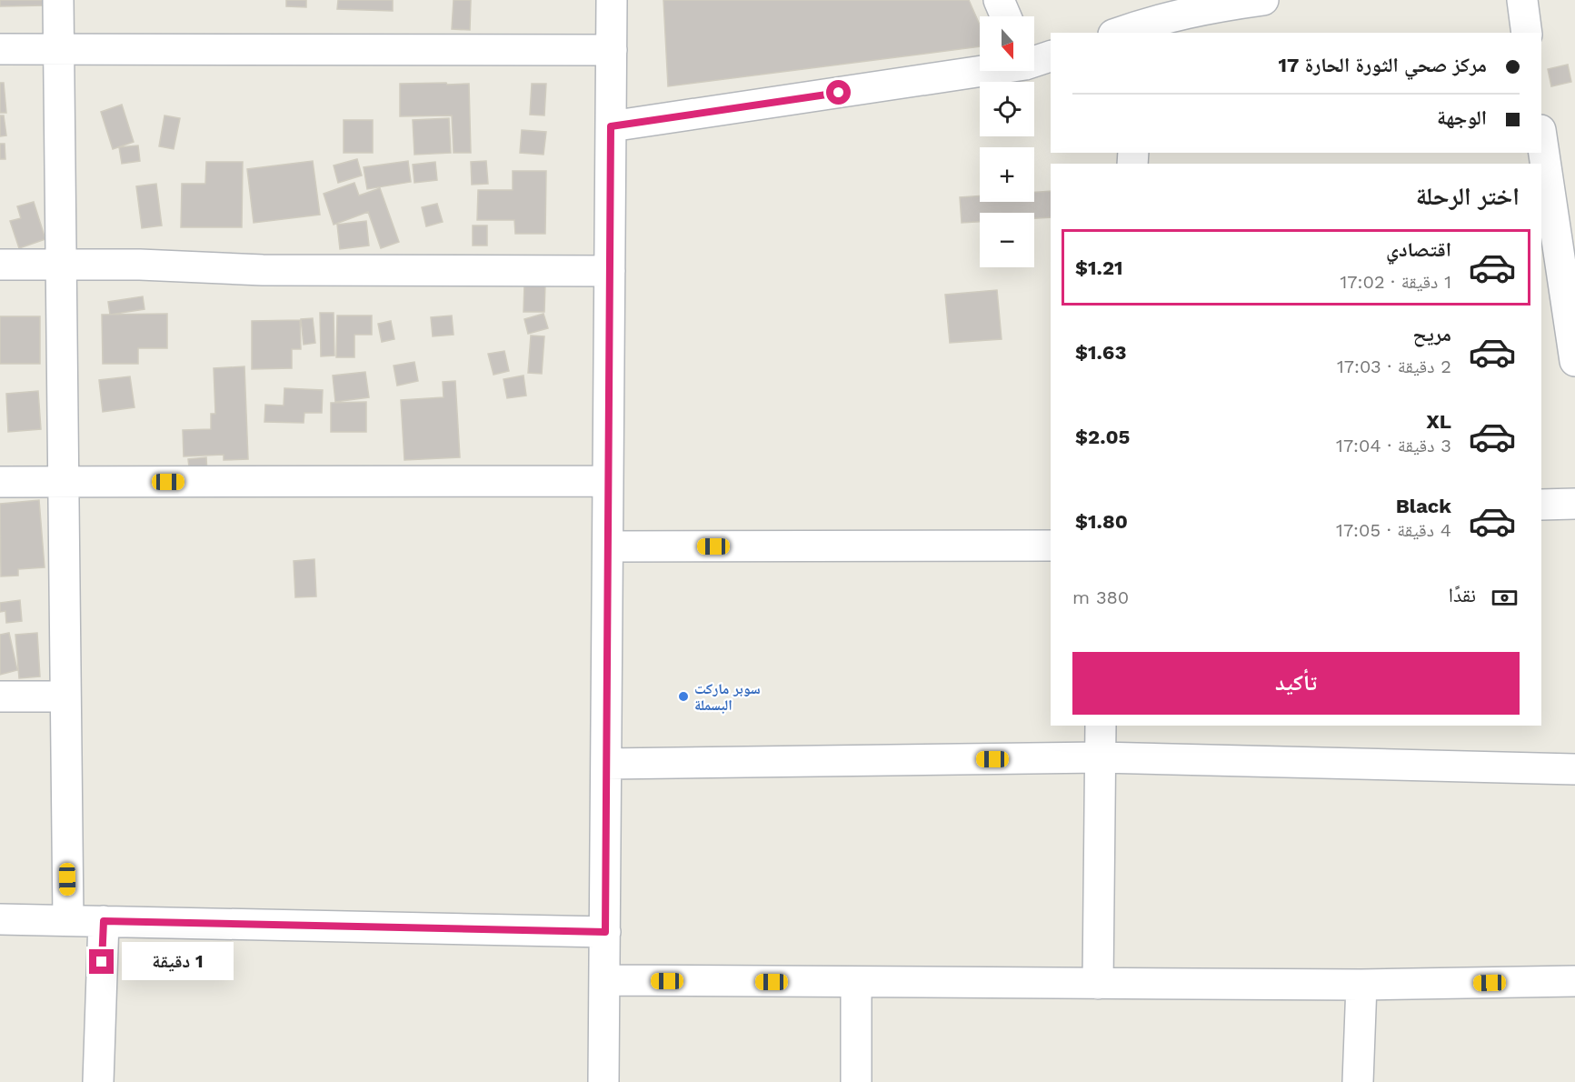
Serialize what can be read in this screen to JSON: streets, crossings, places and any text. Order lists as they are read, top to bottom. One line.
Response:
{"places":["سوبر ماركت البسملة"],"north":"bottom","page":{"map_buttons":["+","−"],"banner":["مركز صحي الثورة الحارة 17","الوجهة"],"heading":"اختر الرحلة","list":[{"name":"اقتصادي","note":"1 دقيقة · 17:02","value":"$1.21"},{"name":"مريح","note":"2 دقيقة · 17:03","value":"$1.63"},{"name":"XL","note":"3 دقيقة · 17:04","value":"$2.05"},{"name":"Black","note":"4 دقيقة · 17:05","value":"$1.80"}],"pay":["نقدًا","380 m"],"buttons":"تأكيد","bubble":"1 دقيقة"}}
